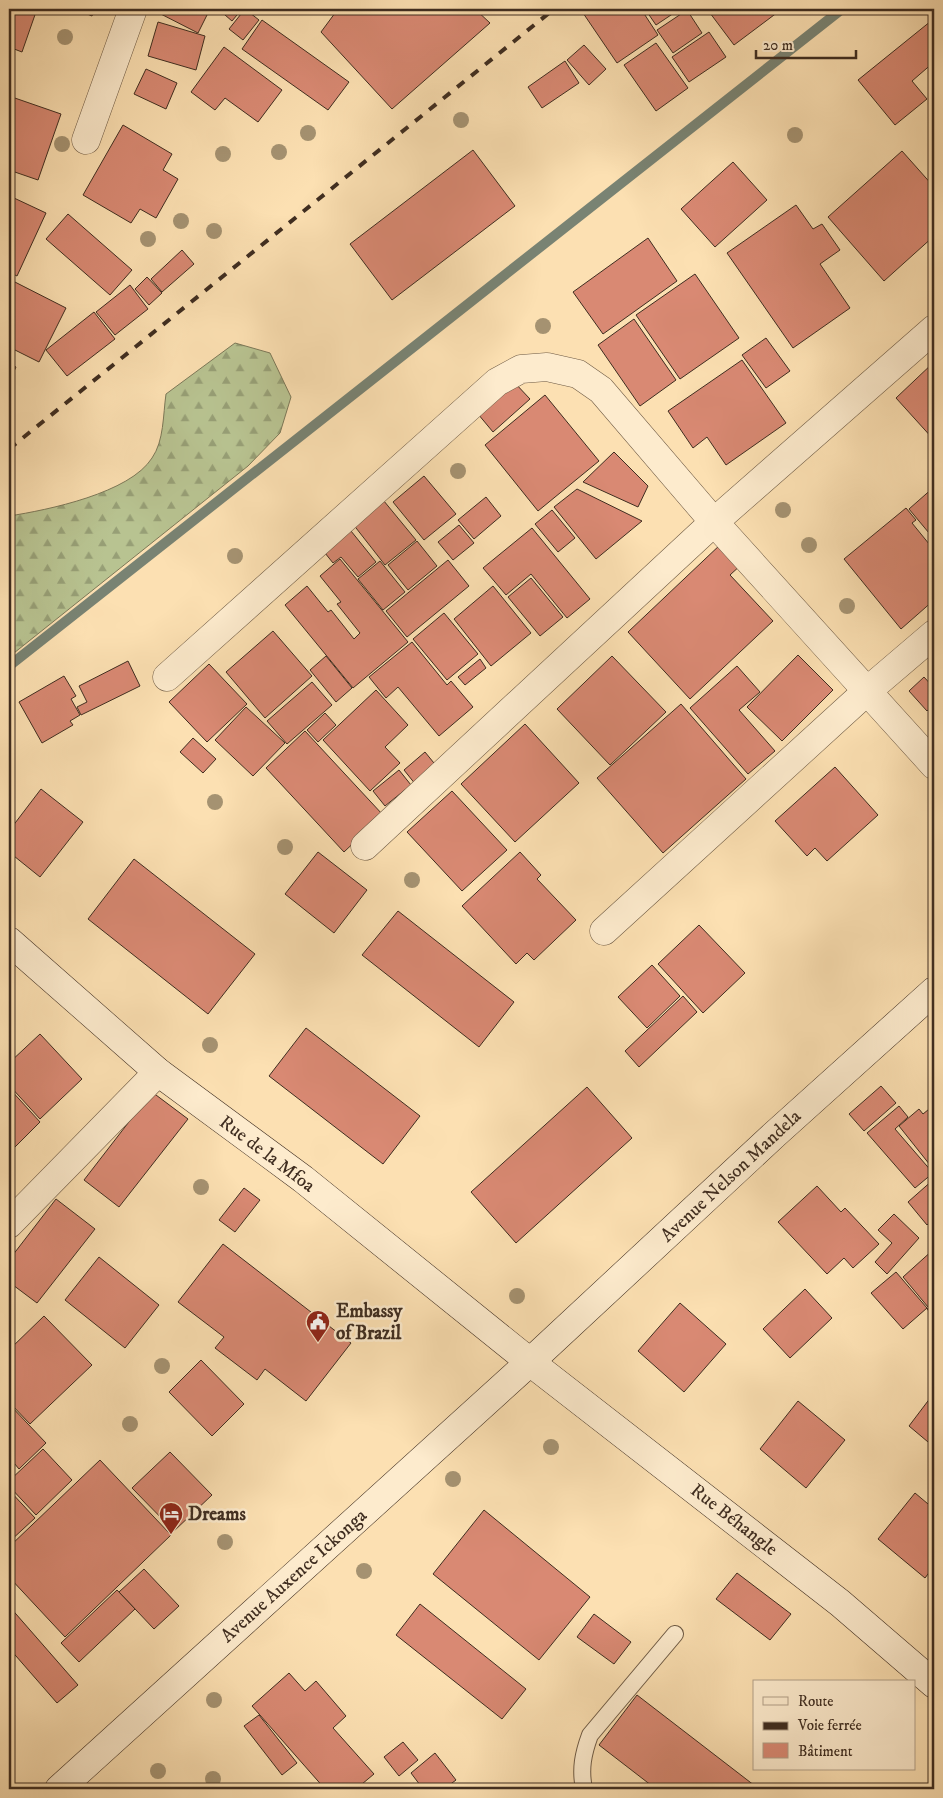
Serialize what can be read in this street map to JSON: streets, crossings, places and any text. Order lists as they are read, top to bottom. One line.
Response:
{"streets":{"street":["Rue de la Mfoa","Avenue Nelson Mandela","Rue Béhangle","Avenue Auxence Ickonga"]},"crossings":[["Rue de la Mfoa","Avenue Nelson Mandela"],["Rue de la Mfoa","Rue Béhangle"],["Rue de la Mfoa","Avenue Auxence Ickonga"],["Avenue Nelson Mandela","Rue Béhangle"],["Avenue Nelson Mandela","Avenue Auxence Ickonga"],["Rue Béhangle","Avenue Auxence Ickonga"]],"places":{"public building":["Embassy of Brazil"],"hotel":["Dreams"]},"legend":["Route","Voie ferrée","Bâtiment"],"scale_bar":"20 m"}
